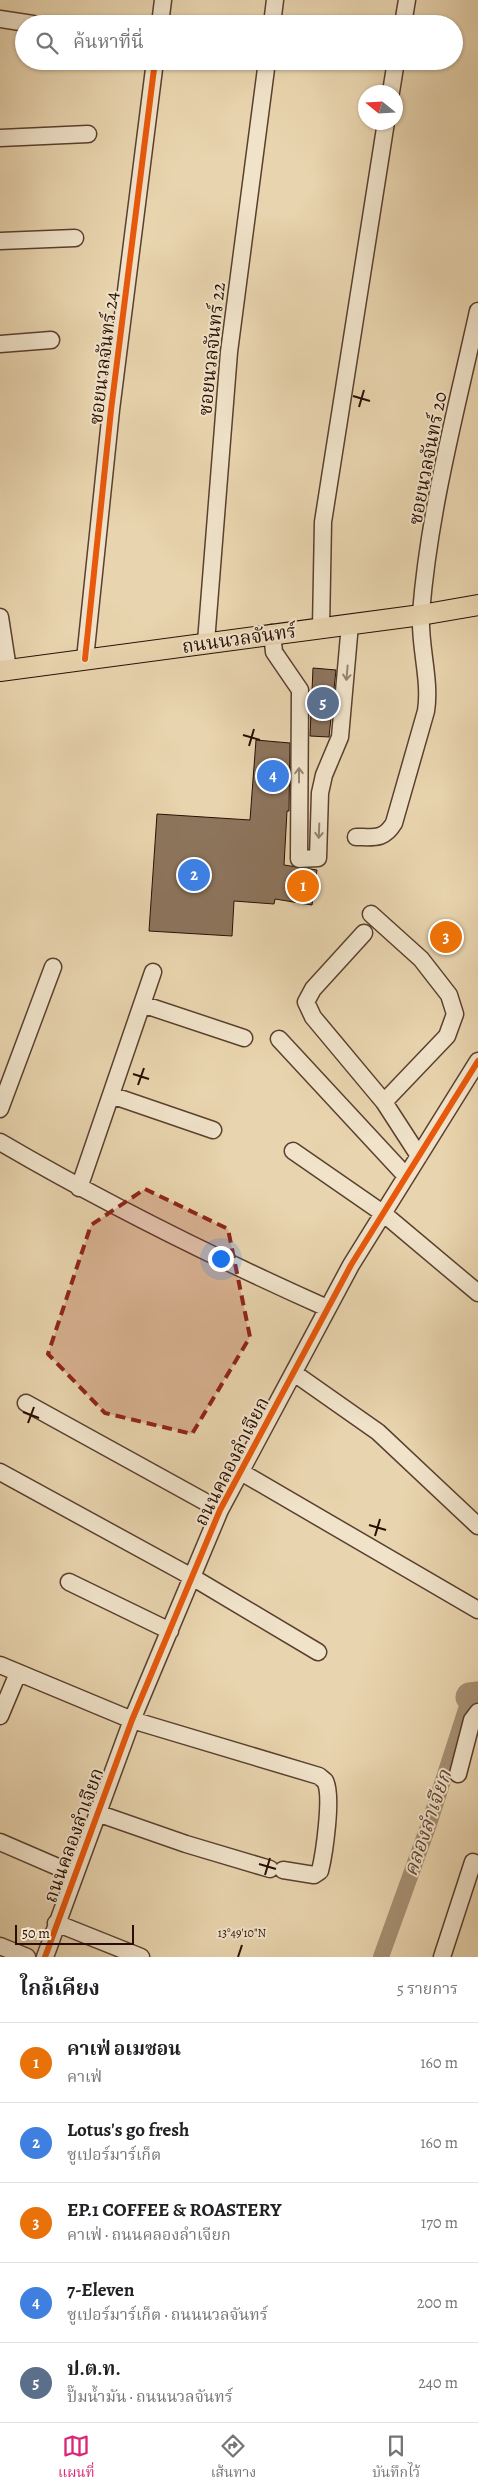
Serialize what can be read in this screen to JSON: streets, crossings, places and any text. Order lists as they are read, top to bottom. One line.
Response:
{"streets":{"main road":["ถนนนวลจันทร์"],"street":["ซอยนวลจันทร์ 22","ซอยนวลจันทร์ 24","ซอยนวลจันทร์ 20","ถนนคลองลำเจียก"]},"crossings":[["ซอยนวลจันทร์ 22","ถนนนวลจันทร์"],["ซอยนวลจันทร์ 24","ถนนนวลจันทร์"],["ซอยนวลจันทร์ 20","ถนนนวลจันทร์"]],"water":["คลองลำเจียก"],"scale_bar":"50 m","north":"left","page":{"search":"ค้นหาที่นี่","pins":["5","4","2","1","3"],"scale":"50 m","heading":["ใกล้เคียง","5 รายการ"],"list":[{"mark":"1","name":"คาเฟ่ อเมซอน","note":"คาเฟ่","value":"160 m"},{"mark":"2","name":"Lotus's go fresh","note":"ซูเปอร์มาร์เก็ต","value":"160 m"},{"mark":"3","name":"EP.1 COFFEE & ROASTERY","note":"คาเฟ่ · ถนนคลองลำเจียก","value":"170 m"},{"mark":"4","name":"7-Eleven","note":"ซูเปอร์มาร์เก็ต · ถนนนวลจันทร์","value":"200 m"},{"mark":"5","name":"ป.ต.ท.","note":"ปั๊มน้ำมัน · ถนนนวลจันทร์","value":"240 m"}],"nav":["แผนที่","เส้นทาง","บันทึกไว้"]},"coordinates":["13°49'10\"N"]}
